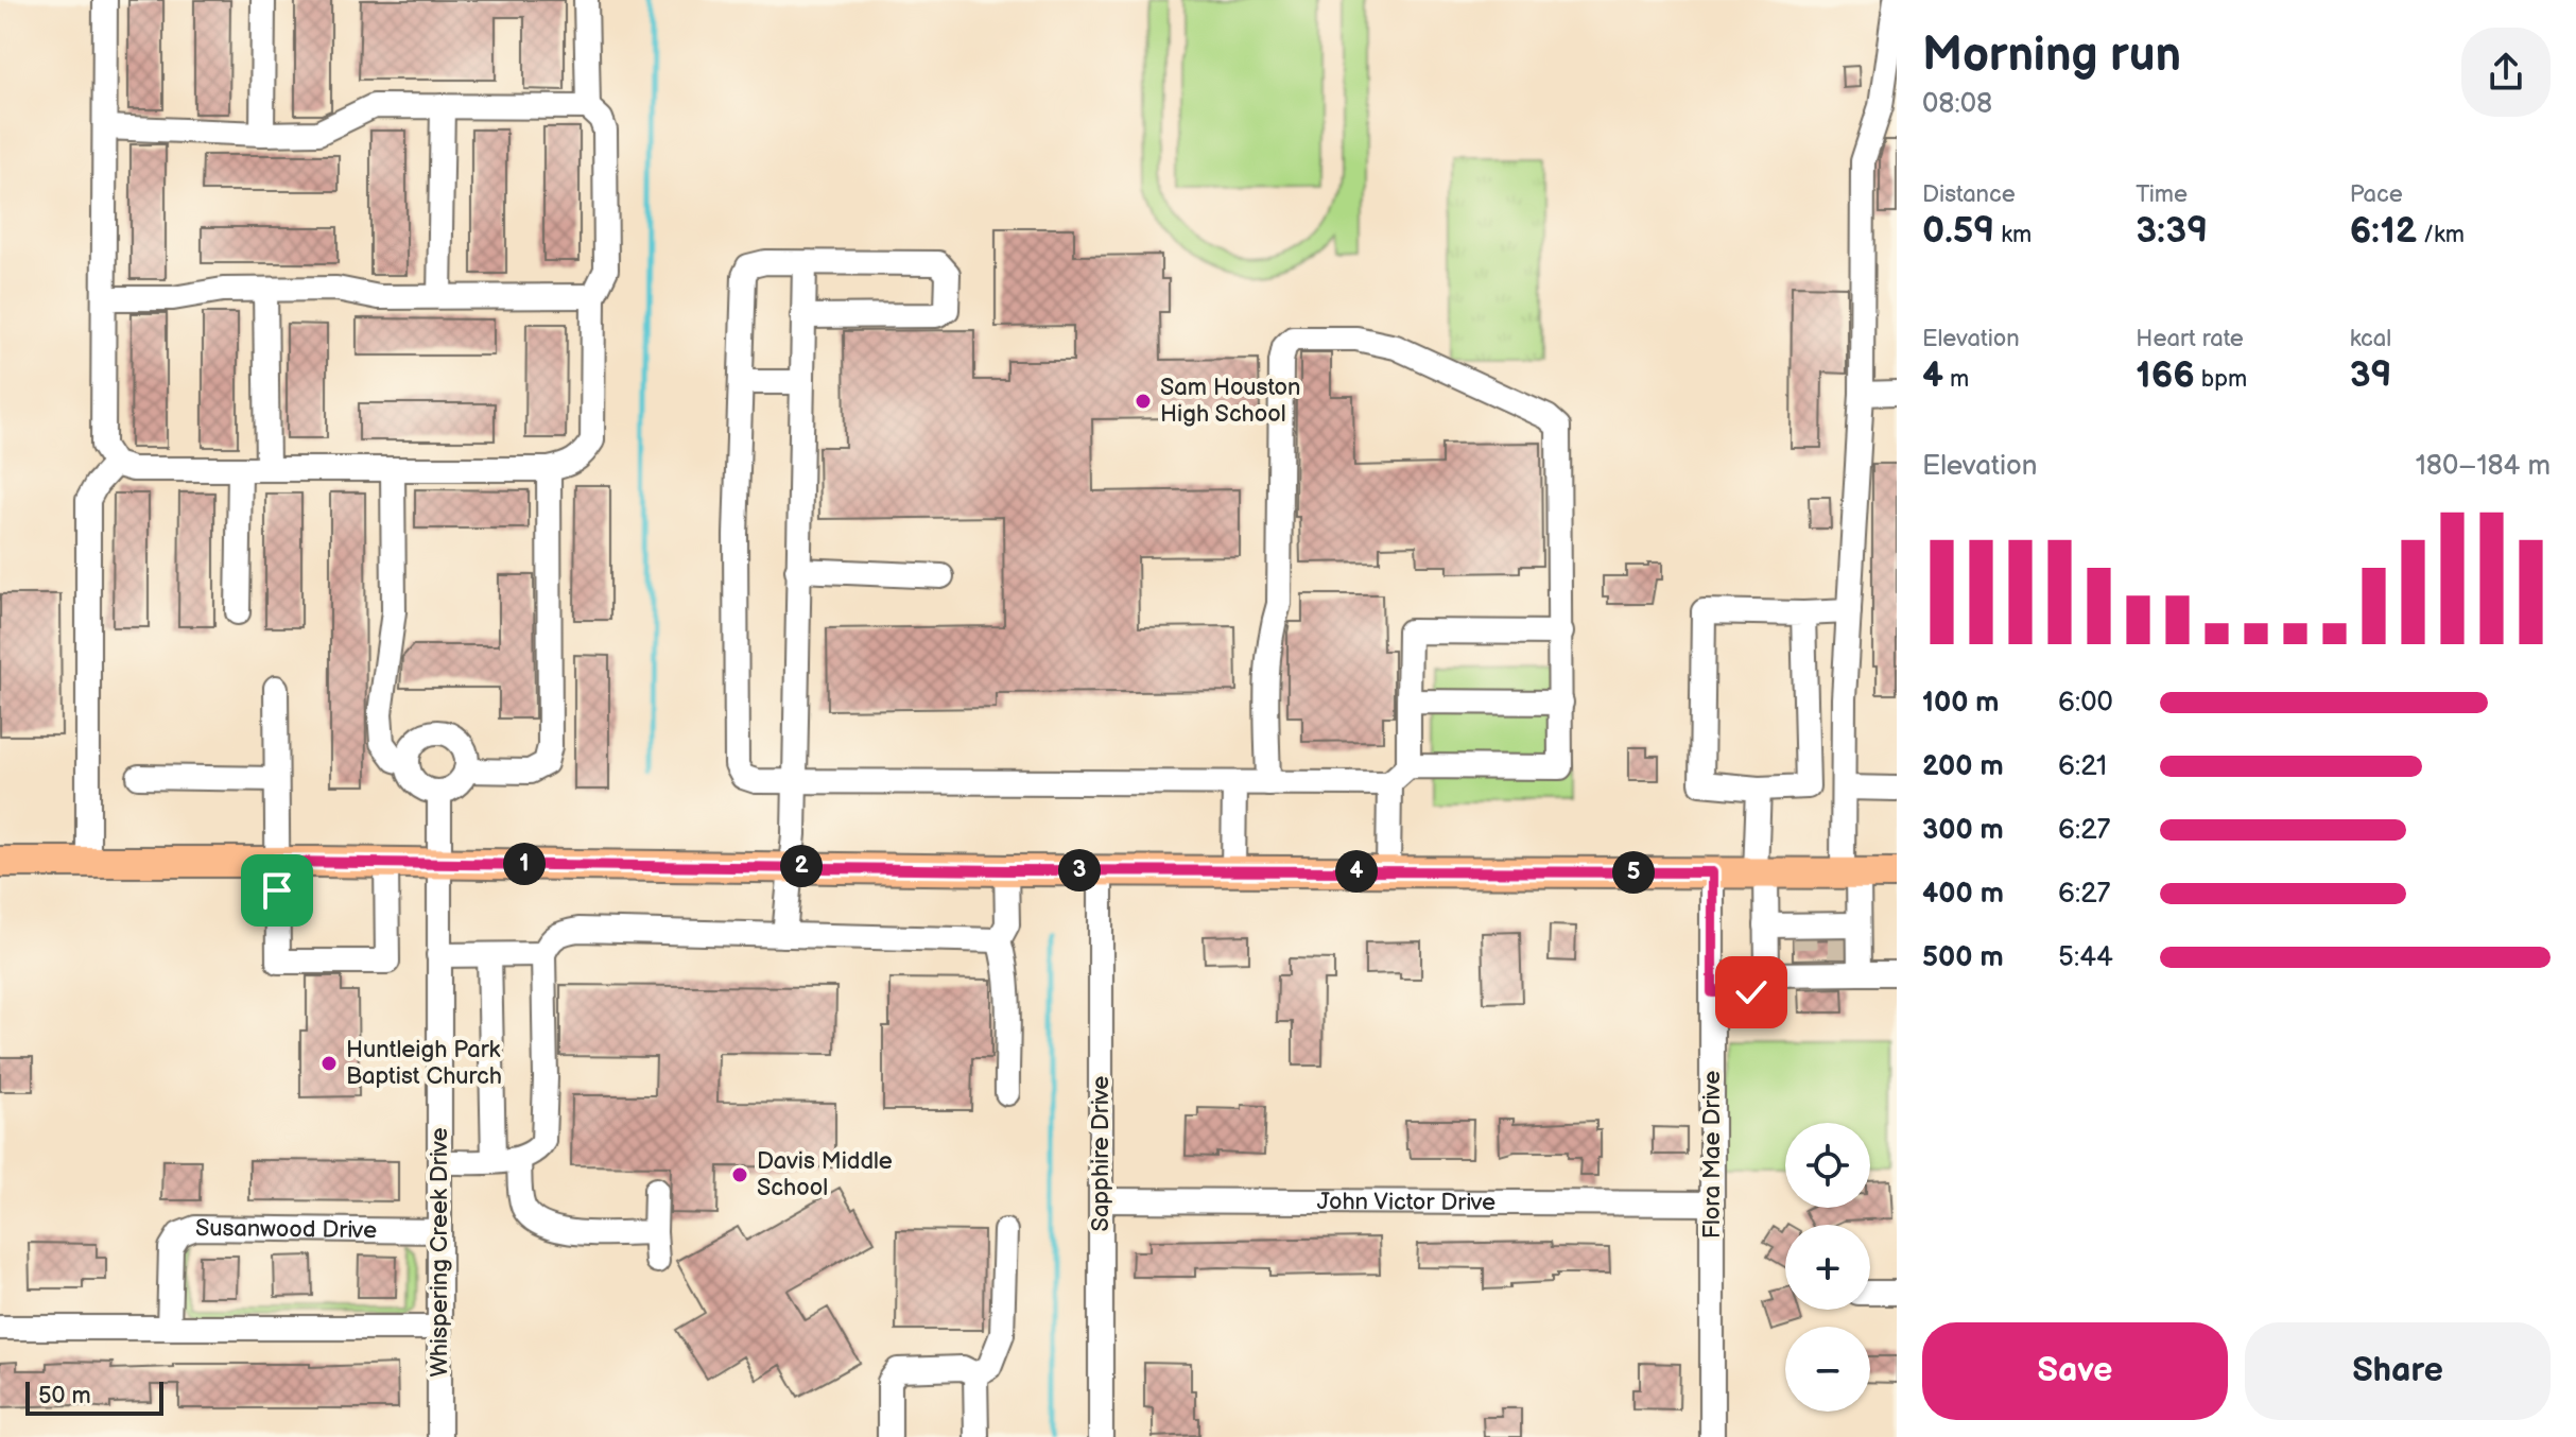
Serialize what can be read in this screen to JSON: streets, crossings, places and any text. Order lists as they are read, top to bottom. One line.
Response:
{"streets":{"street":["Sapphire Drive","Flora Mae Drive","John Victor Drive","Susanwood Drive","Whispering Creek Drive"]},"crossings":[["Sapphire Drive","John Victor Drive"],["Flora Mae Drive","John Victor Drive"],["Susanwood Drive","Whispering Creek Drive"]],"places":["Sam Houston High School","Huntleigh Park Baptist Church","Davis Middle School"],"scale_bar":"50 m","page":{"heading":["Morning run","08:08"],"stats":[["Distance","0.59 km"],["Time","3:39"],["Pace","6:12 /km"],["Elevation","4 m"],["Heart rate","166 bpm"],["kcal","39"]],"chart":["Elevation","180–184 m"],"list":[{"name":"100 m","note":"6:00"},{"name":"200 m","note":"6:21"},{"name":"300 m","note":"6:27"},{"name":"400 m","note":"6:27"},{"name":"500 m","note":"5:44"}],"pins":["1","2","3","4","5"],"map_buttons":["+","−"],"buttons":["Save","Share"],"scale":"50 m"}}
